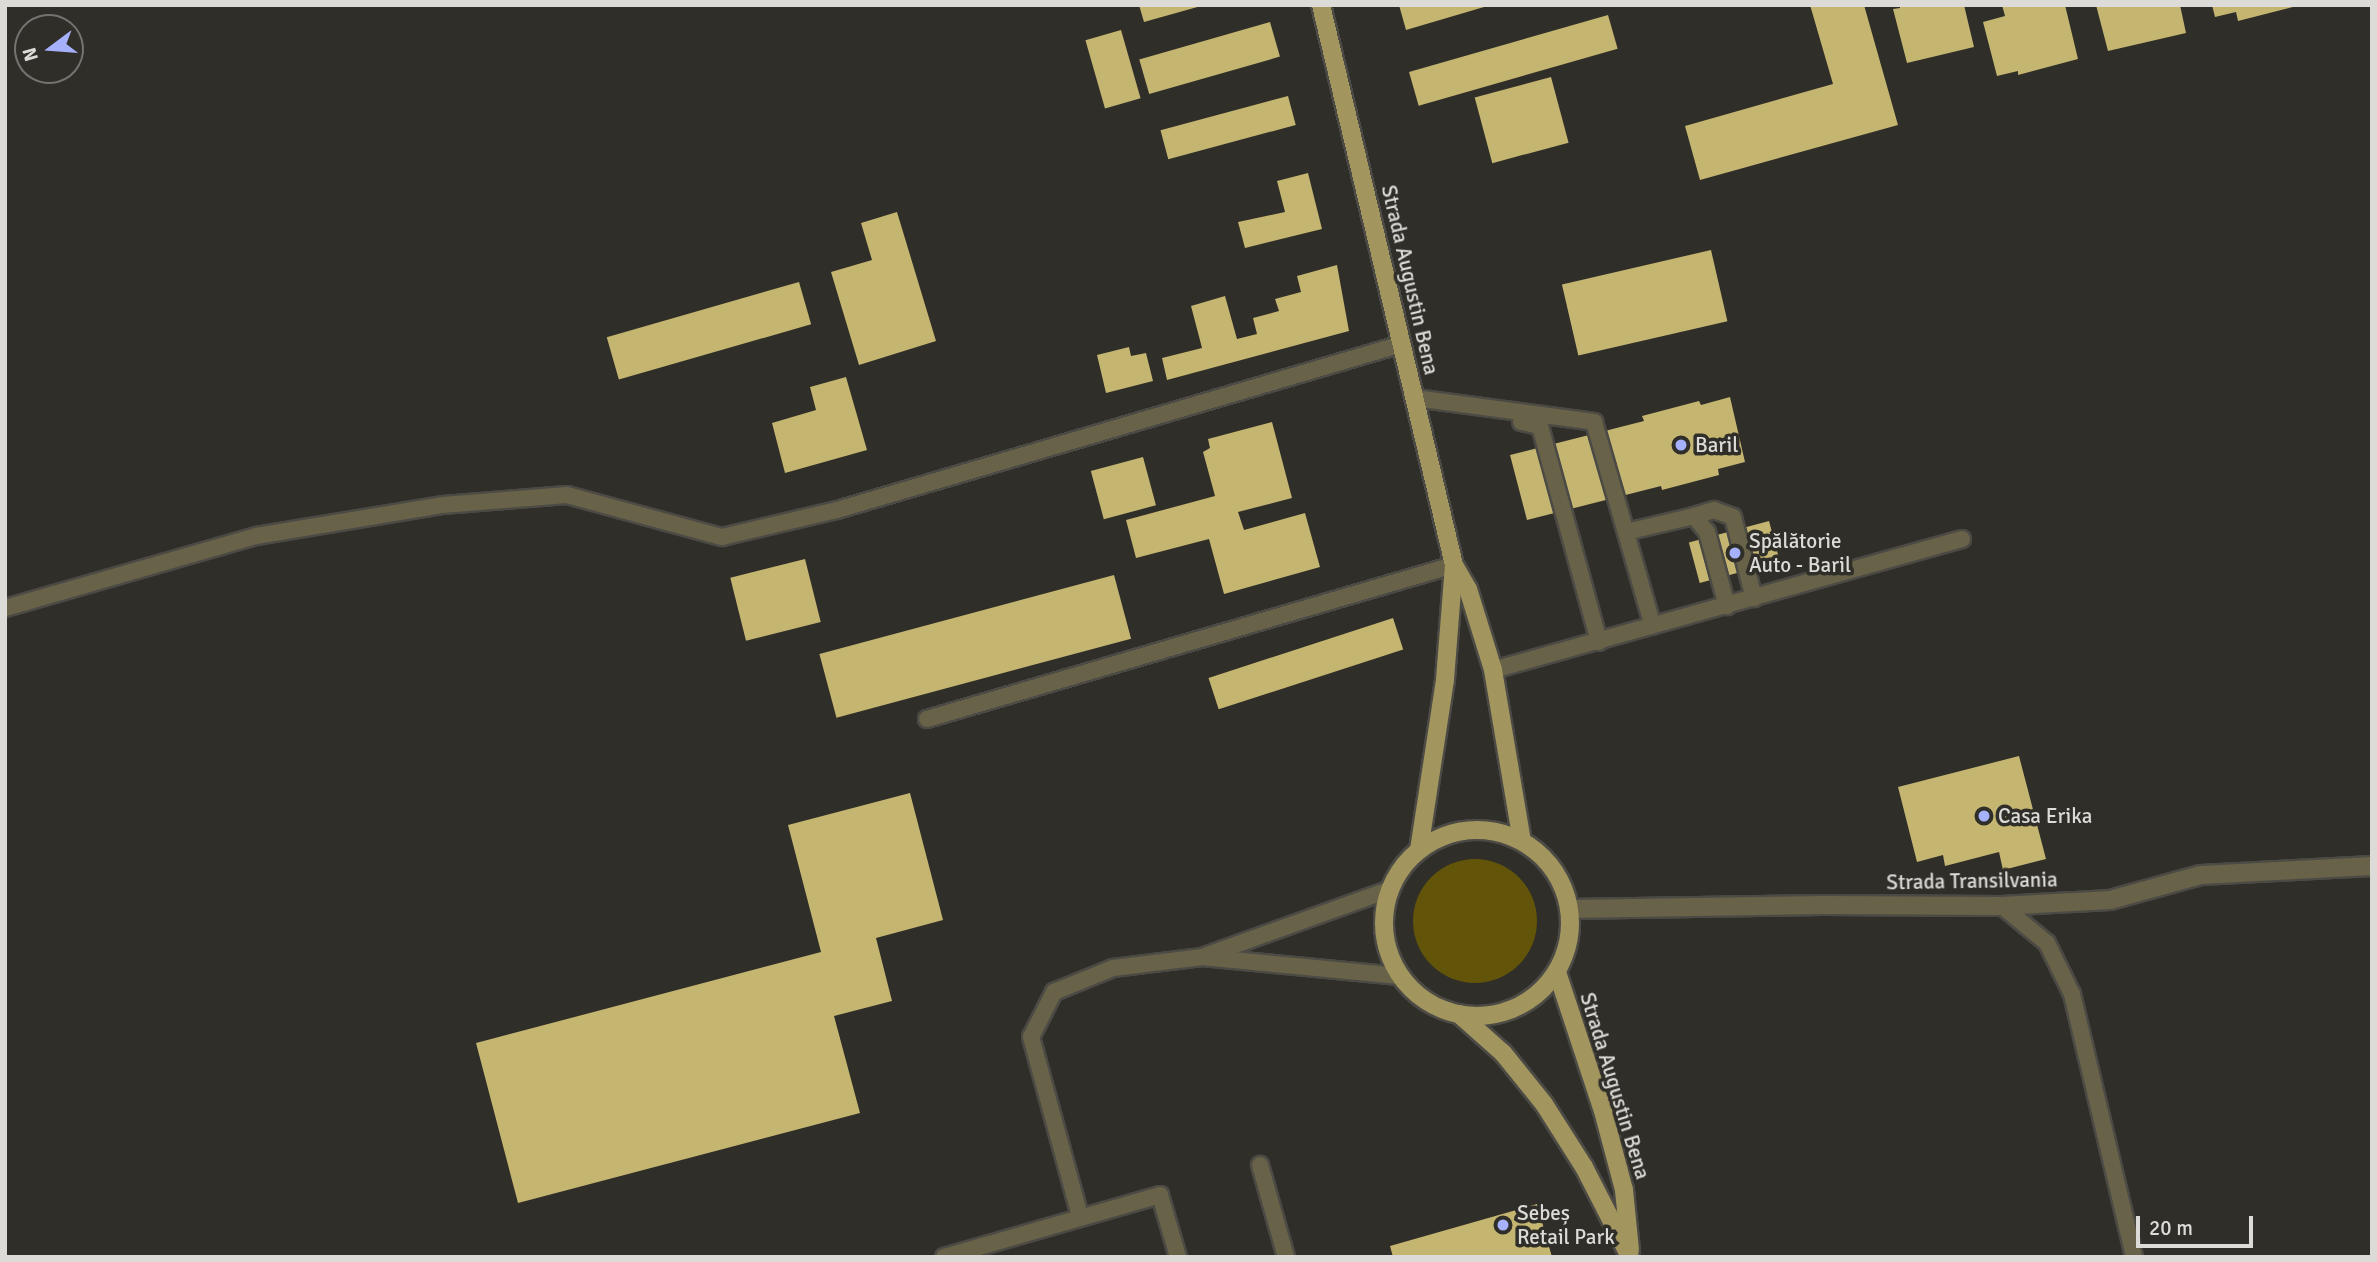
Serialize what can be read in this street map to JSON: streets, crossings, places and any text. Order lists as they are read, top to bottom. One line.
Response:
{"streets":{"main road":["Strada Augustin Bena"],"street":["Strada Transilvania"]},"crossings":[["Strada Augustin Bena","Strada Transilvania"]],"places":["Baril","Spălătorie Auto - Baril","Casa Erika","Sebeș Retail Park"],"scale_bar":"20 m","north":"left"}
